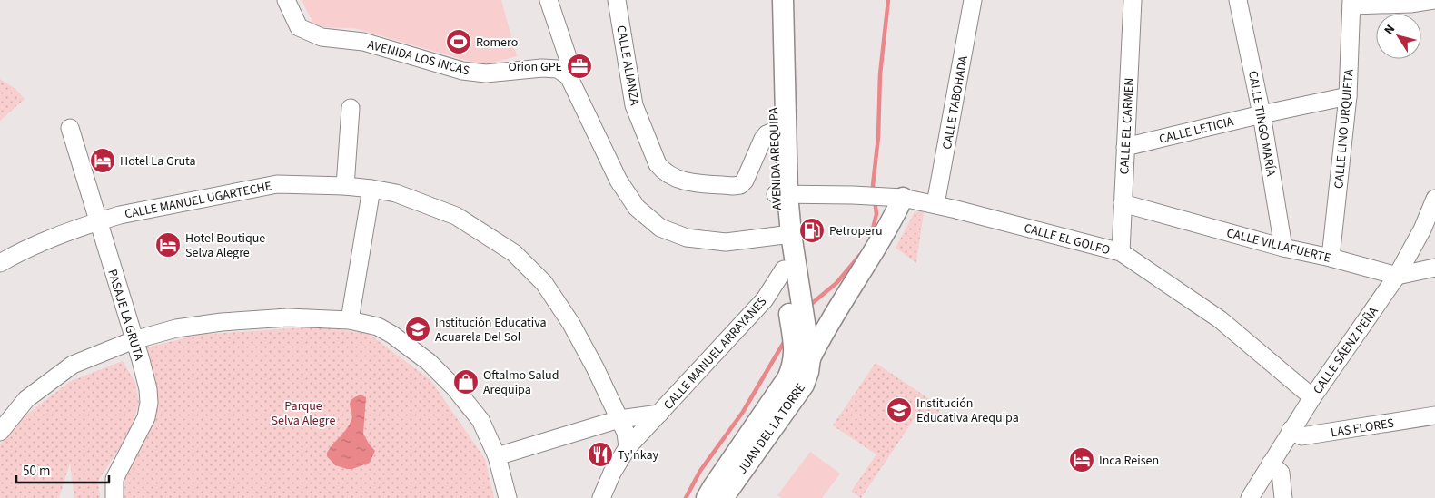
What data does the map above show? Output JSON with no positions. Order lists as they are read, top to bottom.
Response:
{
  "streets": {
    "main road": ["AVENIDA AREQUIPA", "JUAN DEL LA TORRE"],
    "street": [
      "AVENIDA LOS INCAS",
      "CALLE ALIANZA",
      "CALLE TABOHADA",
      "CALLE TINGO MARÍA",
      "CALLE EL CARMEN",
      "CALLE LINO URQUIETA",
      "CALLE LETICIA",
      "CALLE MANUEL UGARTECHE",
      "CALLE EL GOLFO",
      "CALLE VILLAFUERTE",
      "PASAJE LA GRUTA",
      "CALLE SÁENZ PEÑA",
      "CALLE MANUEL ARRAYANES",
      "LAS FLORES"
    ]
  },
  "crossings": [
    ["CALLE ALIANZA", "AVENIDA AREQUIPA"],
    ["CALLE TABOHADA", "CALLE EL GOLFO"],
    ["CALLE TINGO MARÍA", "CALLE LETICIA"],
    ["CALLE TINGO MARÍA", "CALLE VILLAFUERTE"],
    ["CALLE EL CARMEN", "CALLE LETICIA"],
    ["CALLE EL CARMEN", "CALLE EL GOLFO"],
    ["CALLE EL CARMEN", "CALLE VILLAFUERTE"],
    ["CALLE LINO URQUIETA", "CALLE LETICIA"],
    ["CALLE LINO URQUIETA", "CALLE VILLAFUERTE"],
    ["AVENIDA AREQUIPA", "CALLE EL GOLFO"],
    ["AVENIDA AREQUIPA", "CALLE MANUEL ARRAYANES"],
    ["AVENIDA AREQUIPA", "JUAN DEL LA TORRE"],
    ["CALLE MANUEL UGARTECHE", "PASAJE LA GRUTA"],
    ["CALLE MANUEL UGARTECHE", "CALLE MANUEL ARRAYANES"],
    ["CALLE EL GOLFO", "CALLE SÁENZ PEÑA"],
    ["CALLE VILLAFUERTE", "CALLE SÁENZ PEÑA"],
    ["CALLE SÁENZ PEÑA", "LAS FLORES"]
  ],
  "parks": ["Parque Selva Alegre"],
  "places": {
    "sports": ["Romero"],
    "office": ["Orion GPE"],
    "hotel": ["Hotel La Gruta", "Hotel Boutique Selva Alegre", "Inca Reisen"],
    "fuel station": ["Petroperu"],
    "school or university": ["Institución Educativa Acuarela Del Sol", "Institución Educativa Arequipa"],
    "shop": ["Oftalmo Salud Arequipa"],
    "restaurant": ["Ty'nkay"]
  },
  "scale_bar": "50 m",
  "north": "top left"
}
